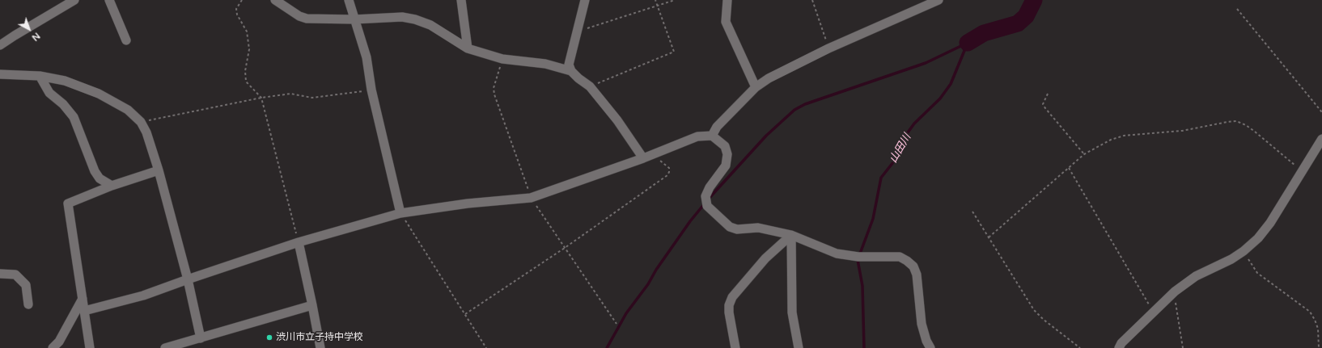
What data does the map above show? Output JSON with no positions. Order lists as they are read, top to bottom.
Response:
{
  "water": ["山田川"],
  "places": ["渋川市立子持中学校"],
  "north": "bottom right"
}
